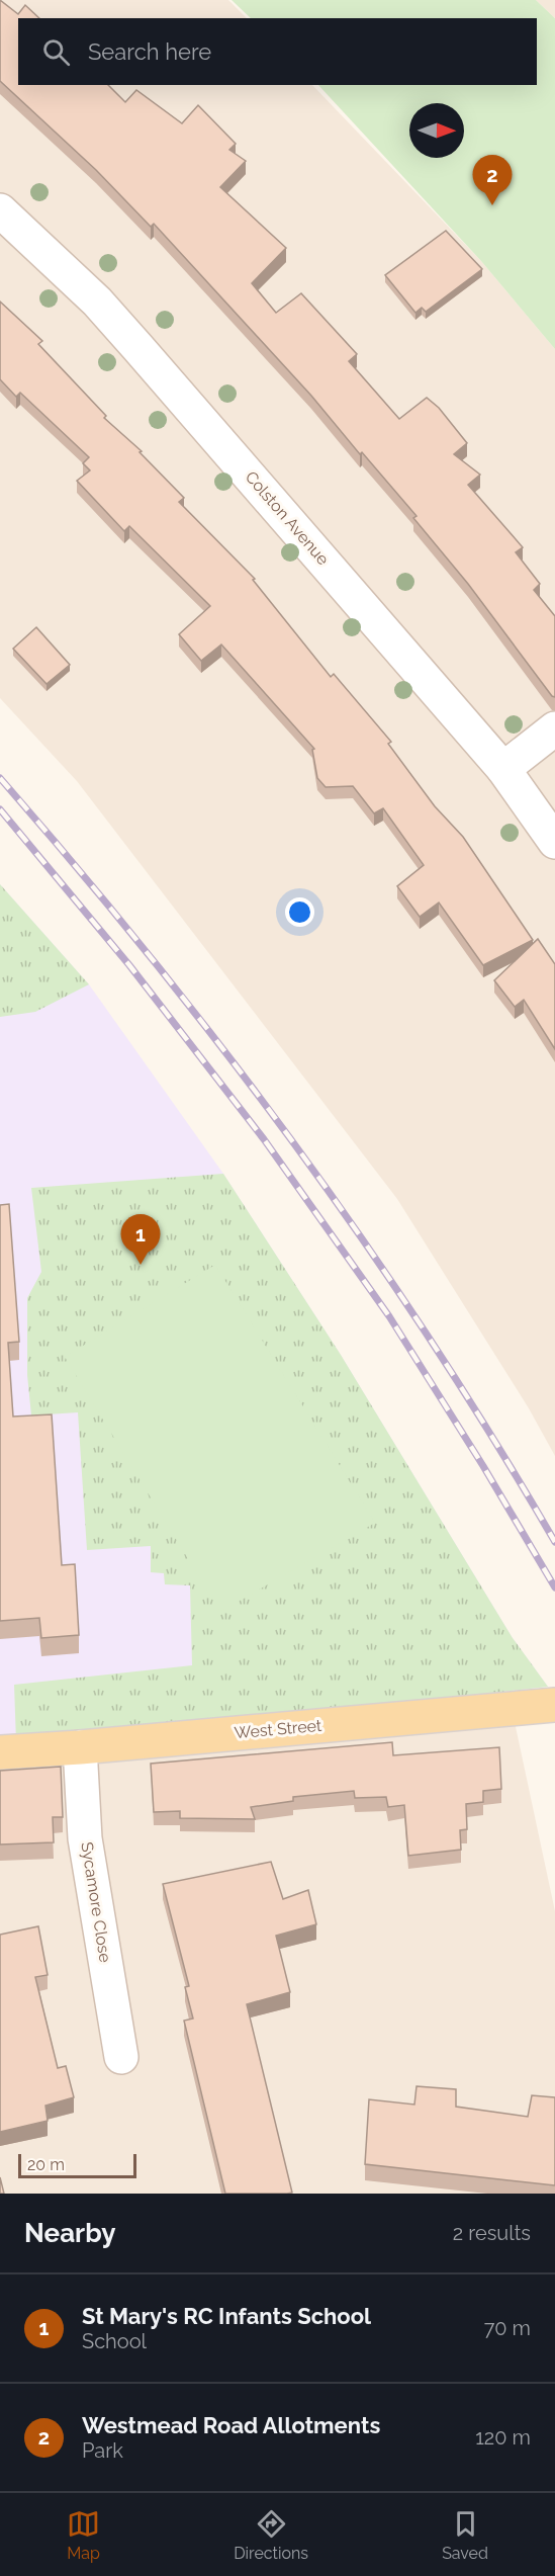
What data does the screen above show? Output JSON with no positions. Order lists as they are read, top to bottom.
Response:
{
  "streets": {
    "main road": ["West Street"],
    "street": ["Colston Avenue", "Sycamore Close"]
  },
  "crossings": [
    ["West Street", "Sycamore Close"]
  ],
  "scale_bar": "20 m",
  "north": "right",
  "page": {
    "search": "Search here",
    "pins": ["2", "1"],
    "scale": "20 m",
    "heading": ["Nearby", "2 results"],
    "list": [
      {
        "mark": "1",
        "name": "St Mary's RC Infants School",
        "note": "School",
        "value": "70 m"
      },
      {
        "mark": "2",
        "name": "Westmead Road Allotments",
        "note": "Park",
        "value": "120 m"
      }
    ],
    "nav": ["Map", "Directions", "Saved"]
  }
}
